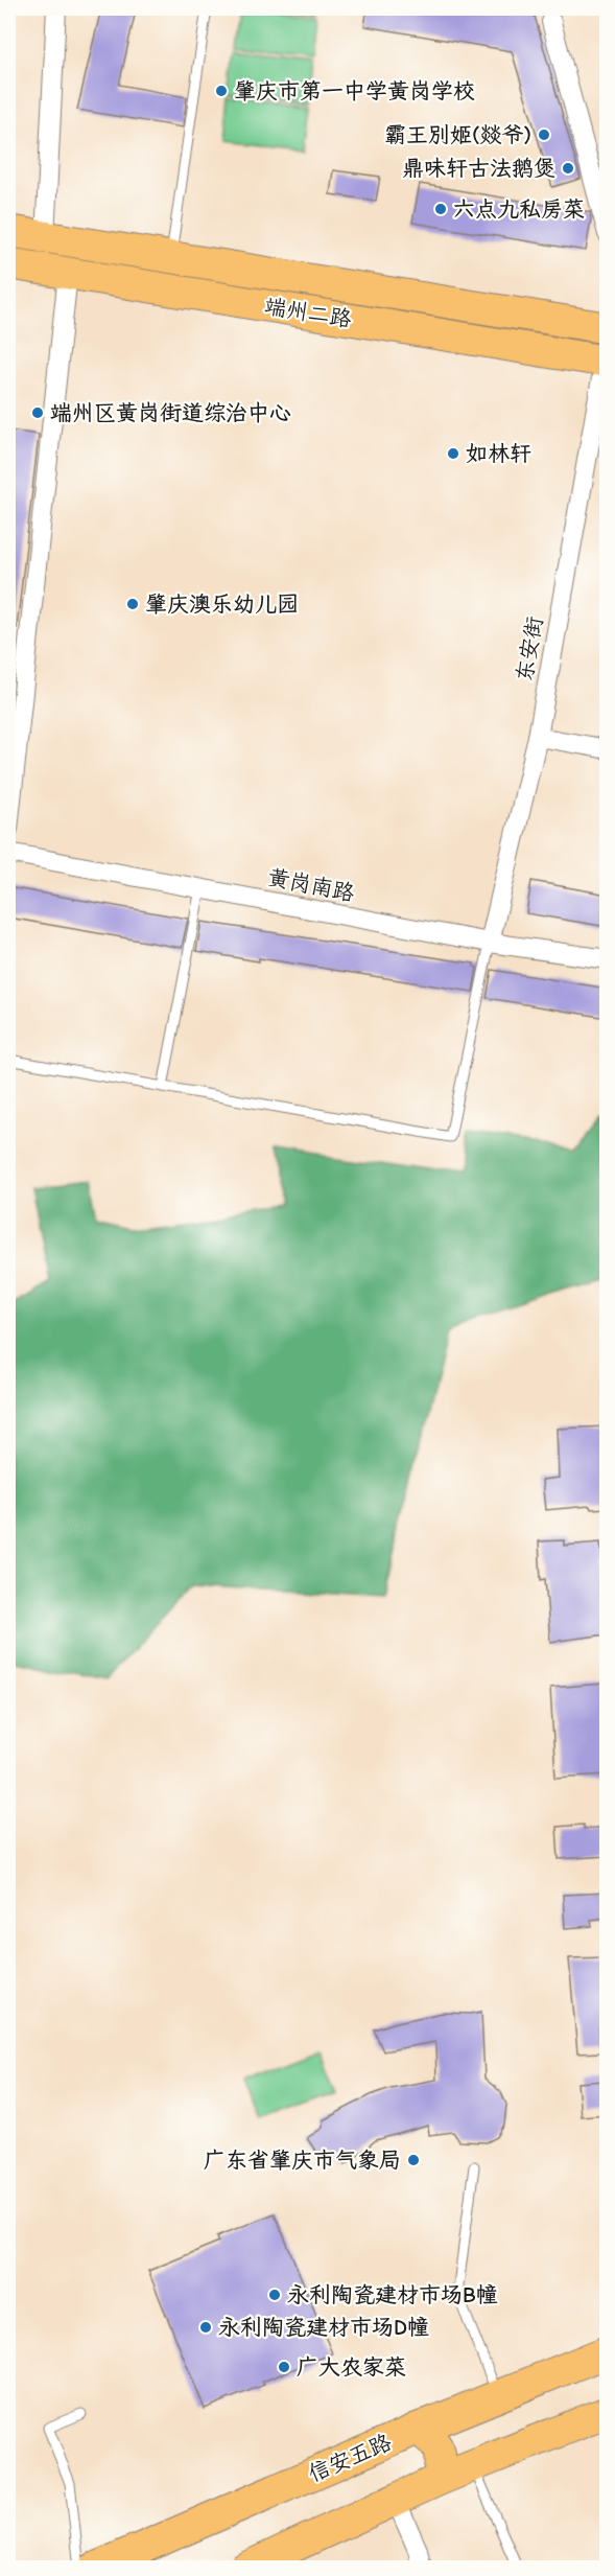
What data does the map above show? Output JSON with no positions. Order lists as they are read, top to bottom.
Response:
{
  "streets": {
    "main road": ["端州二路", "信安五路"],
    "street": ["东安街", "黄岗南路"]
  },
  "crossings": [
    ["端州二路", "东安街"],
    ["东安街", "黄岗南路"]
  ],
  "places": [
    "肇庆市第一中学黄岗学校",
    "霸王别姬(燚爷)",
    "鼎味轩古法鹅煲",
    "六点九私房菜",
    "端州区黄岗街道综治中心",
    "如林轩",
    "肇庆澳乐幼儿园",
    "广东省肇庆市气象局",
    "永利陶瓷建材市场B幢",
    "永利陶瓷建材市场D幢",
    "广大农家菜"
  ]
}
